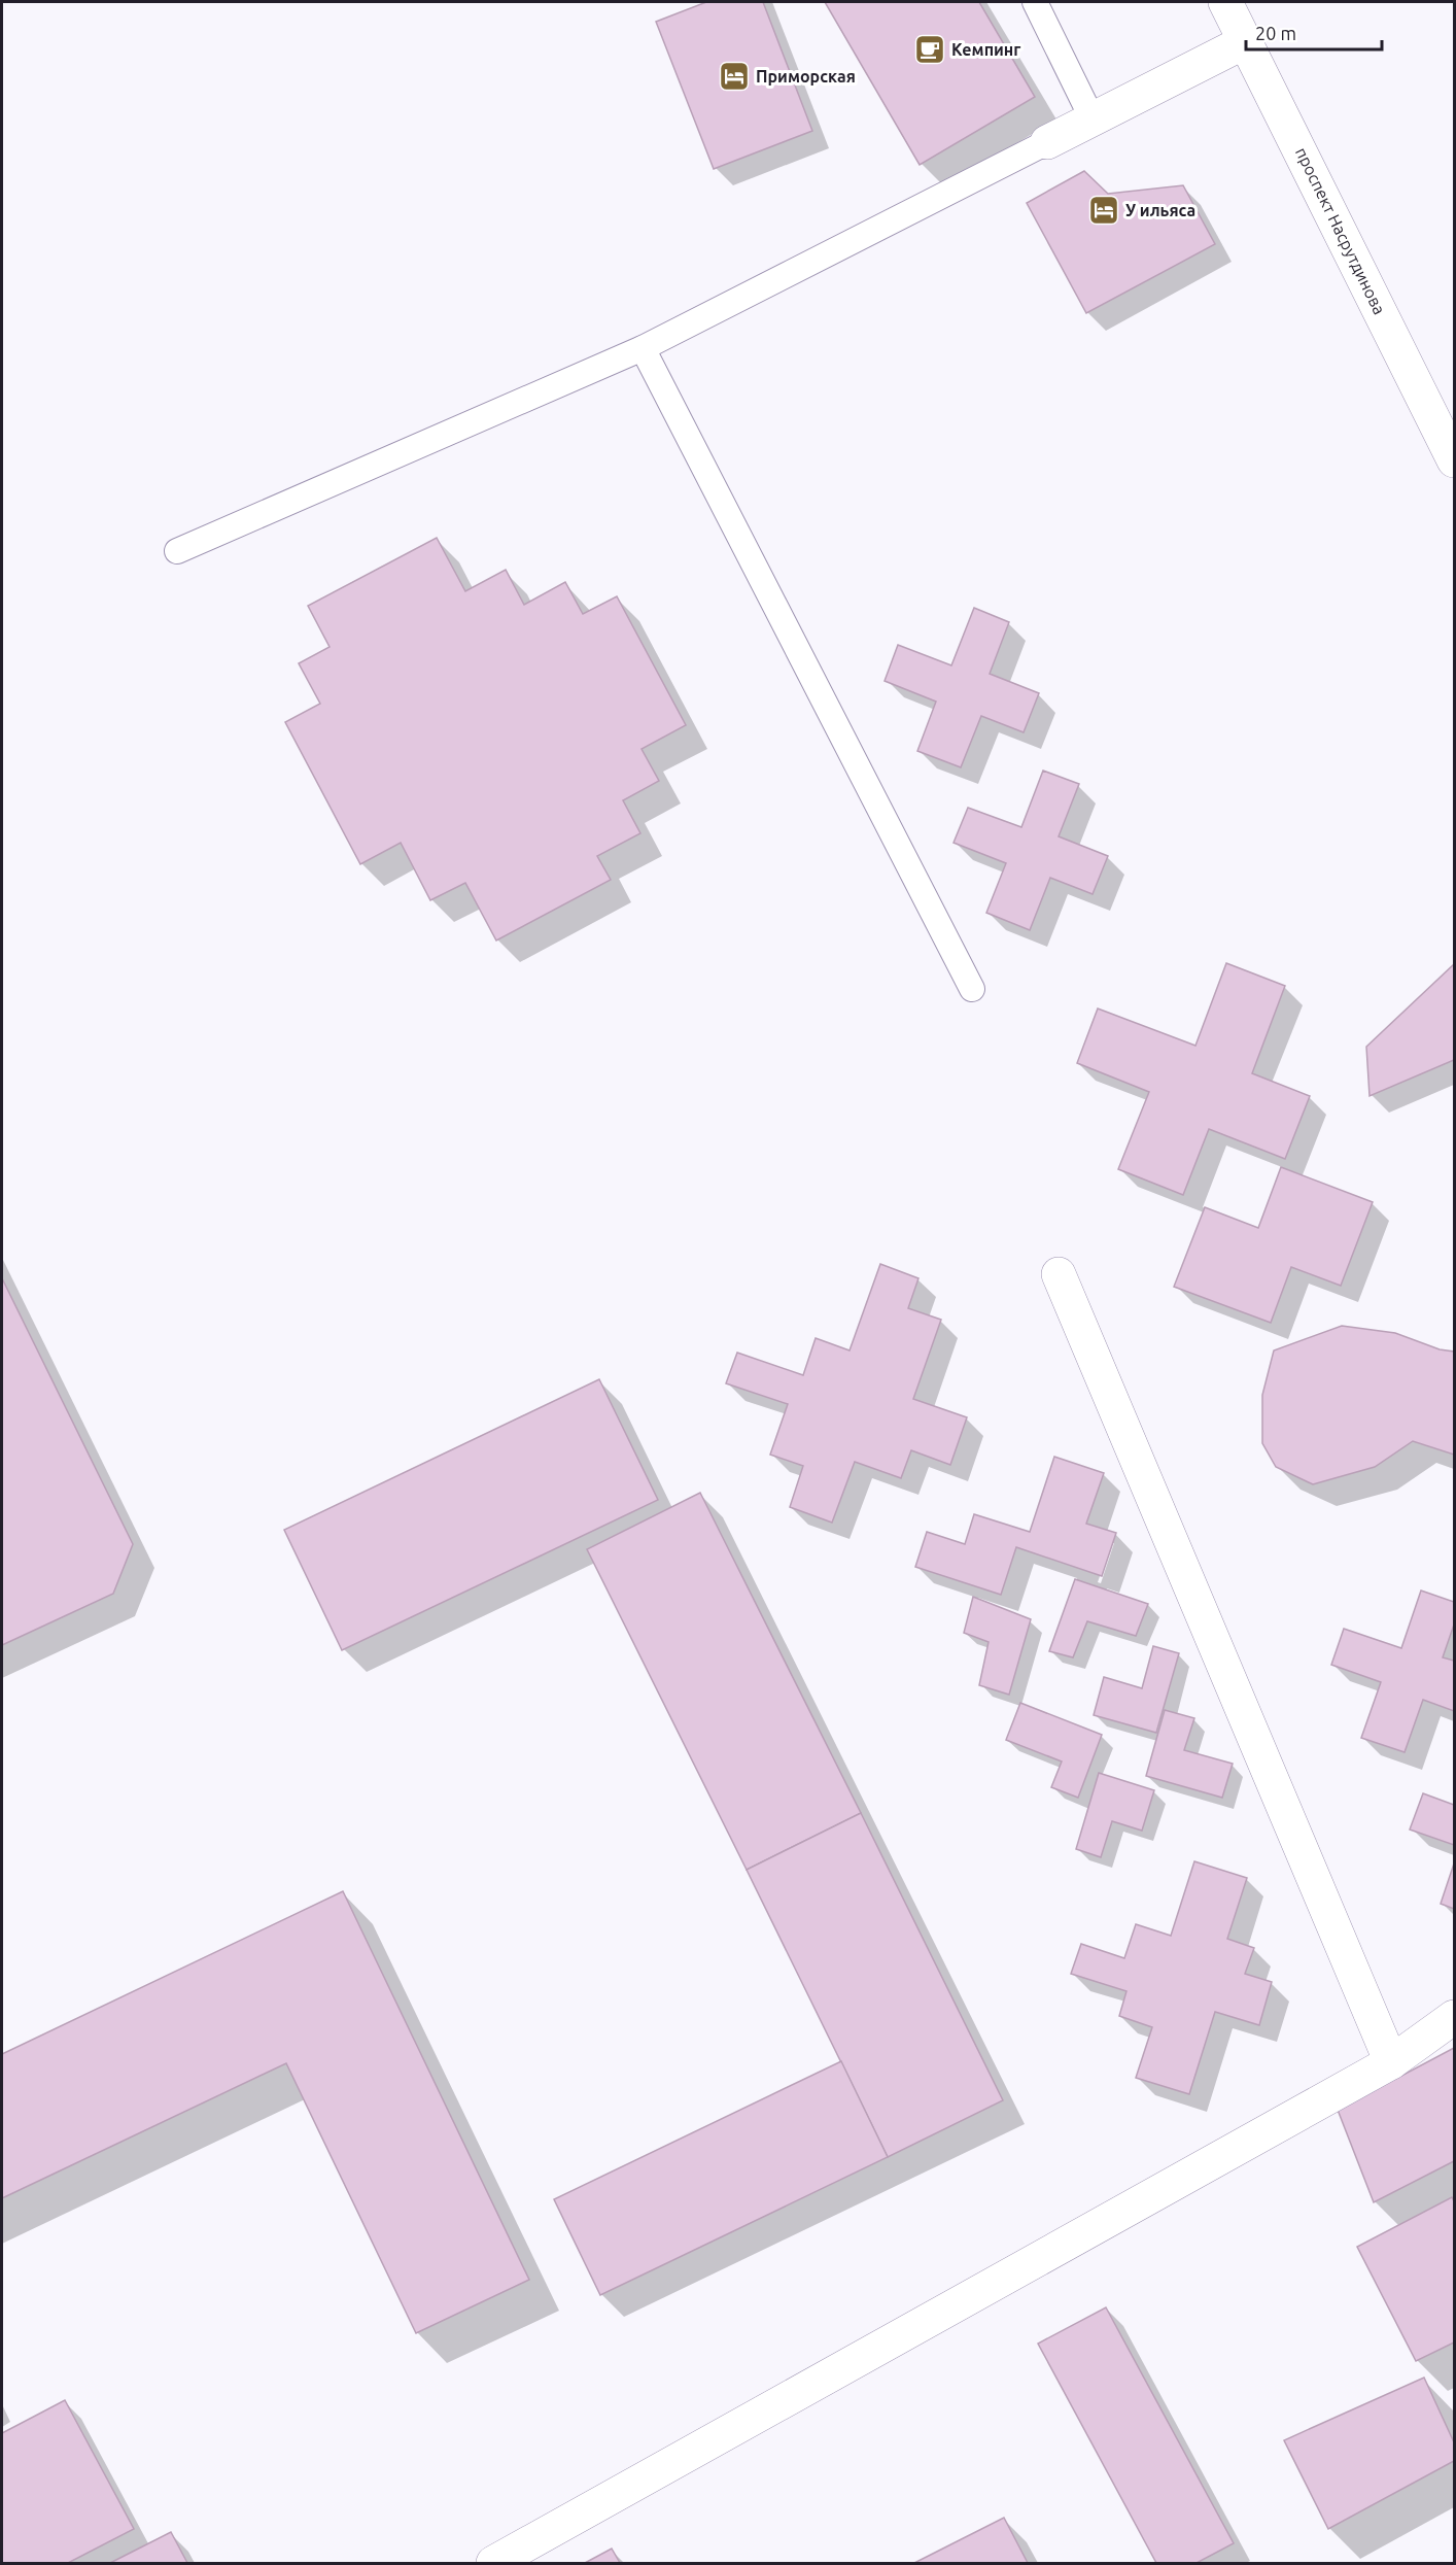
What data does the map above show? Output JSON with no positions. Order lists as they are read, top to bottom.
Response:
{
  "streets": {
    "street": ["проспект Насрутдинова"]
  },
  "places": {
    "cafe": ["Кемпинг"],
    "hotel": ["Приморская", "У ильяса"]
  },
  "scale_bar": "20 m"
}
